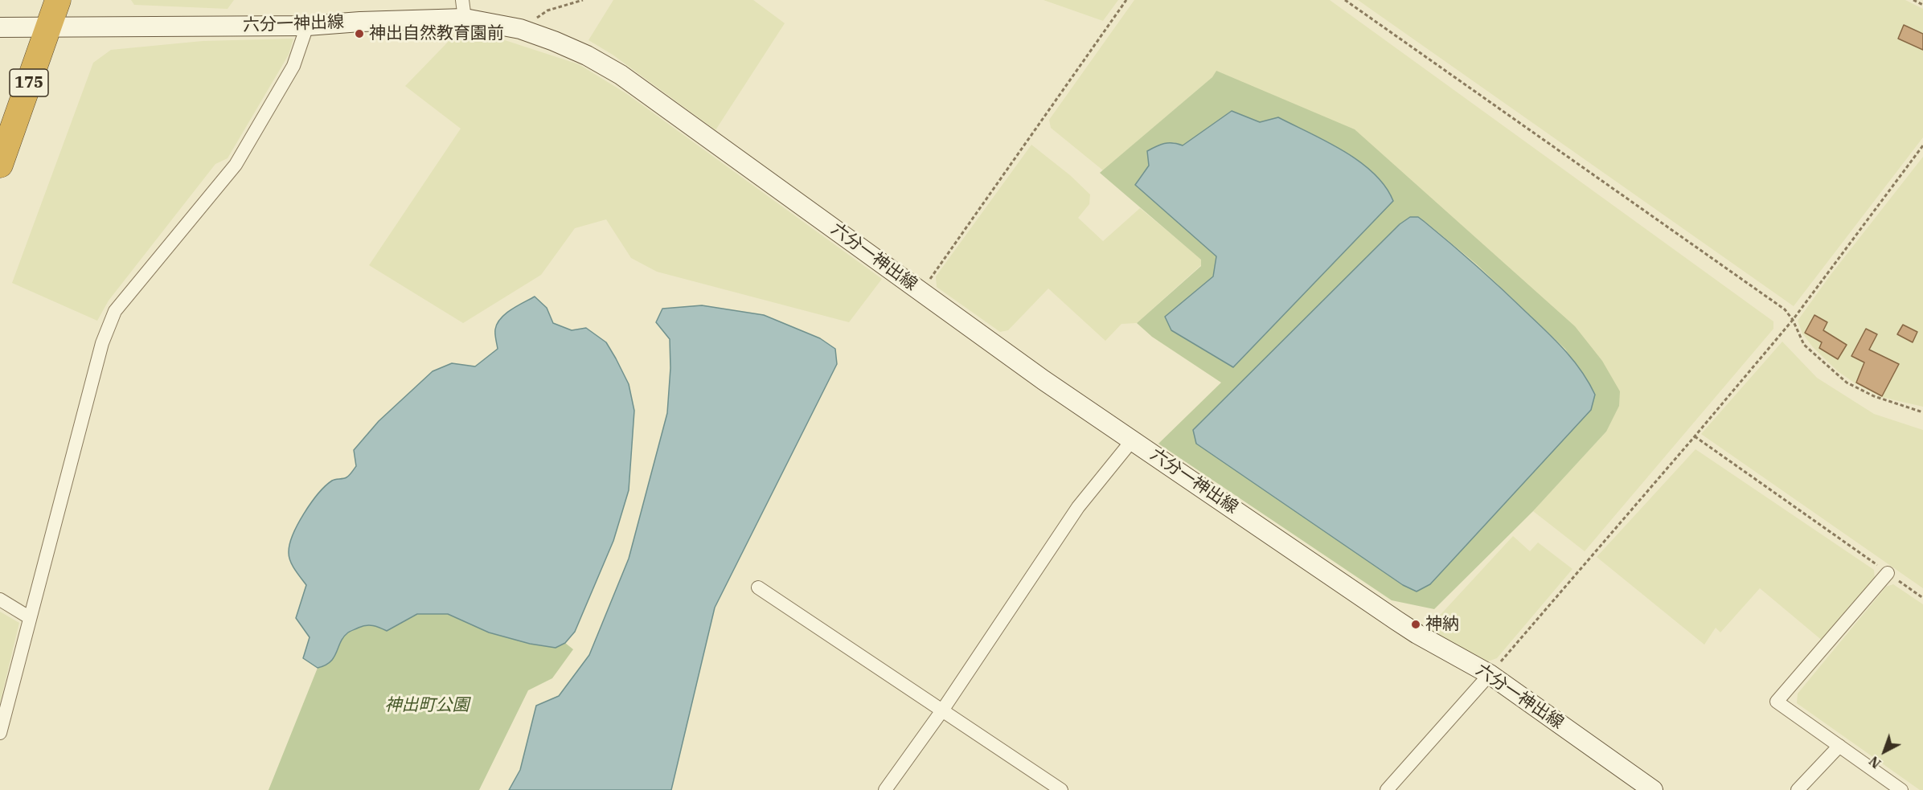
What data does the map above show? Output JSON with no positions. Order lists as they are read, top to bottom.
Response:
{
  "streets": {
    "highway": ["175"],
    "main road": ["六分一神出線"]
  },
  "crossings": [
    ["六分一神出線", "175"]
  ],
  "parks": ["神出町公園"],
  "places": ["神出自然教育園前", "神納"],
  "north": "bottom left"
}
